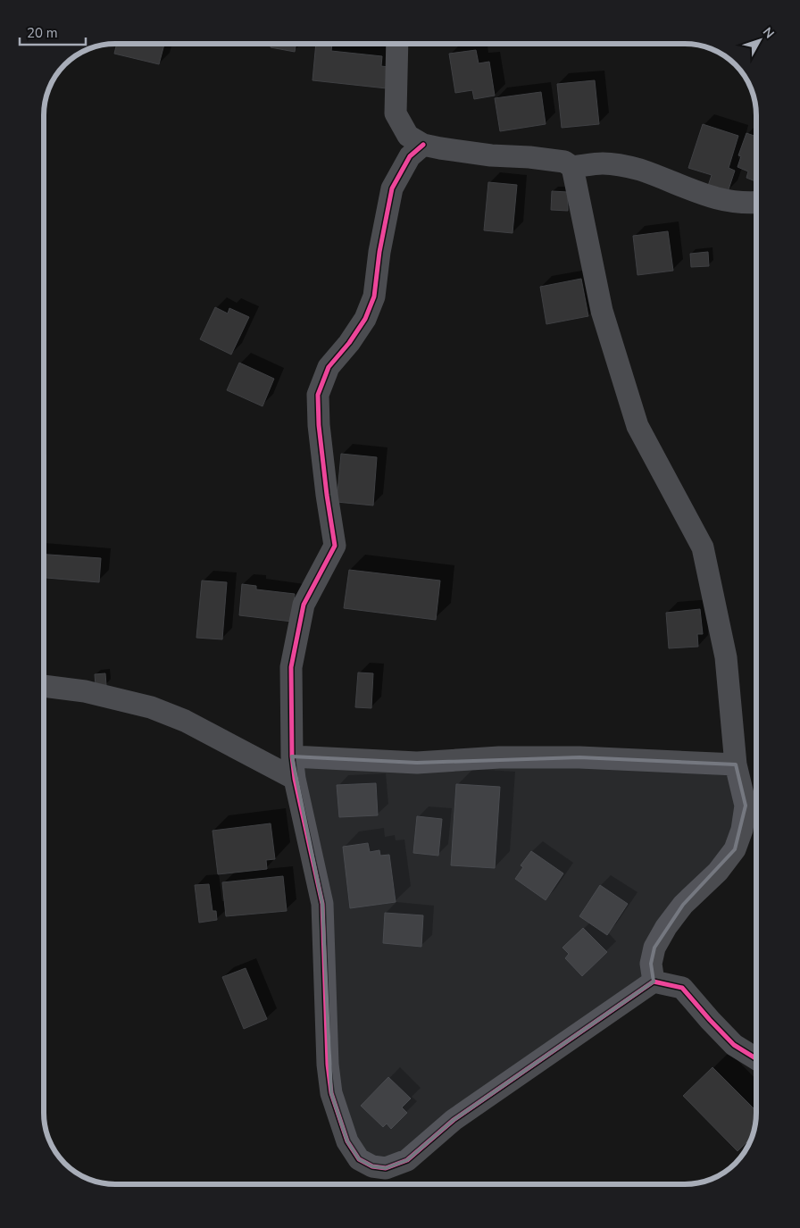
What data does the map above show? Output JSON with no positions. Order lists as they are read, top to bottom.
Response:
{
  "scale_bar": "20 m",
  "north": "top right"
}
